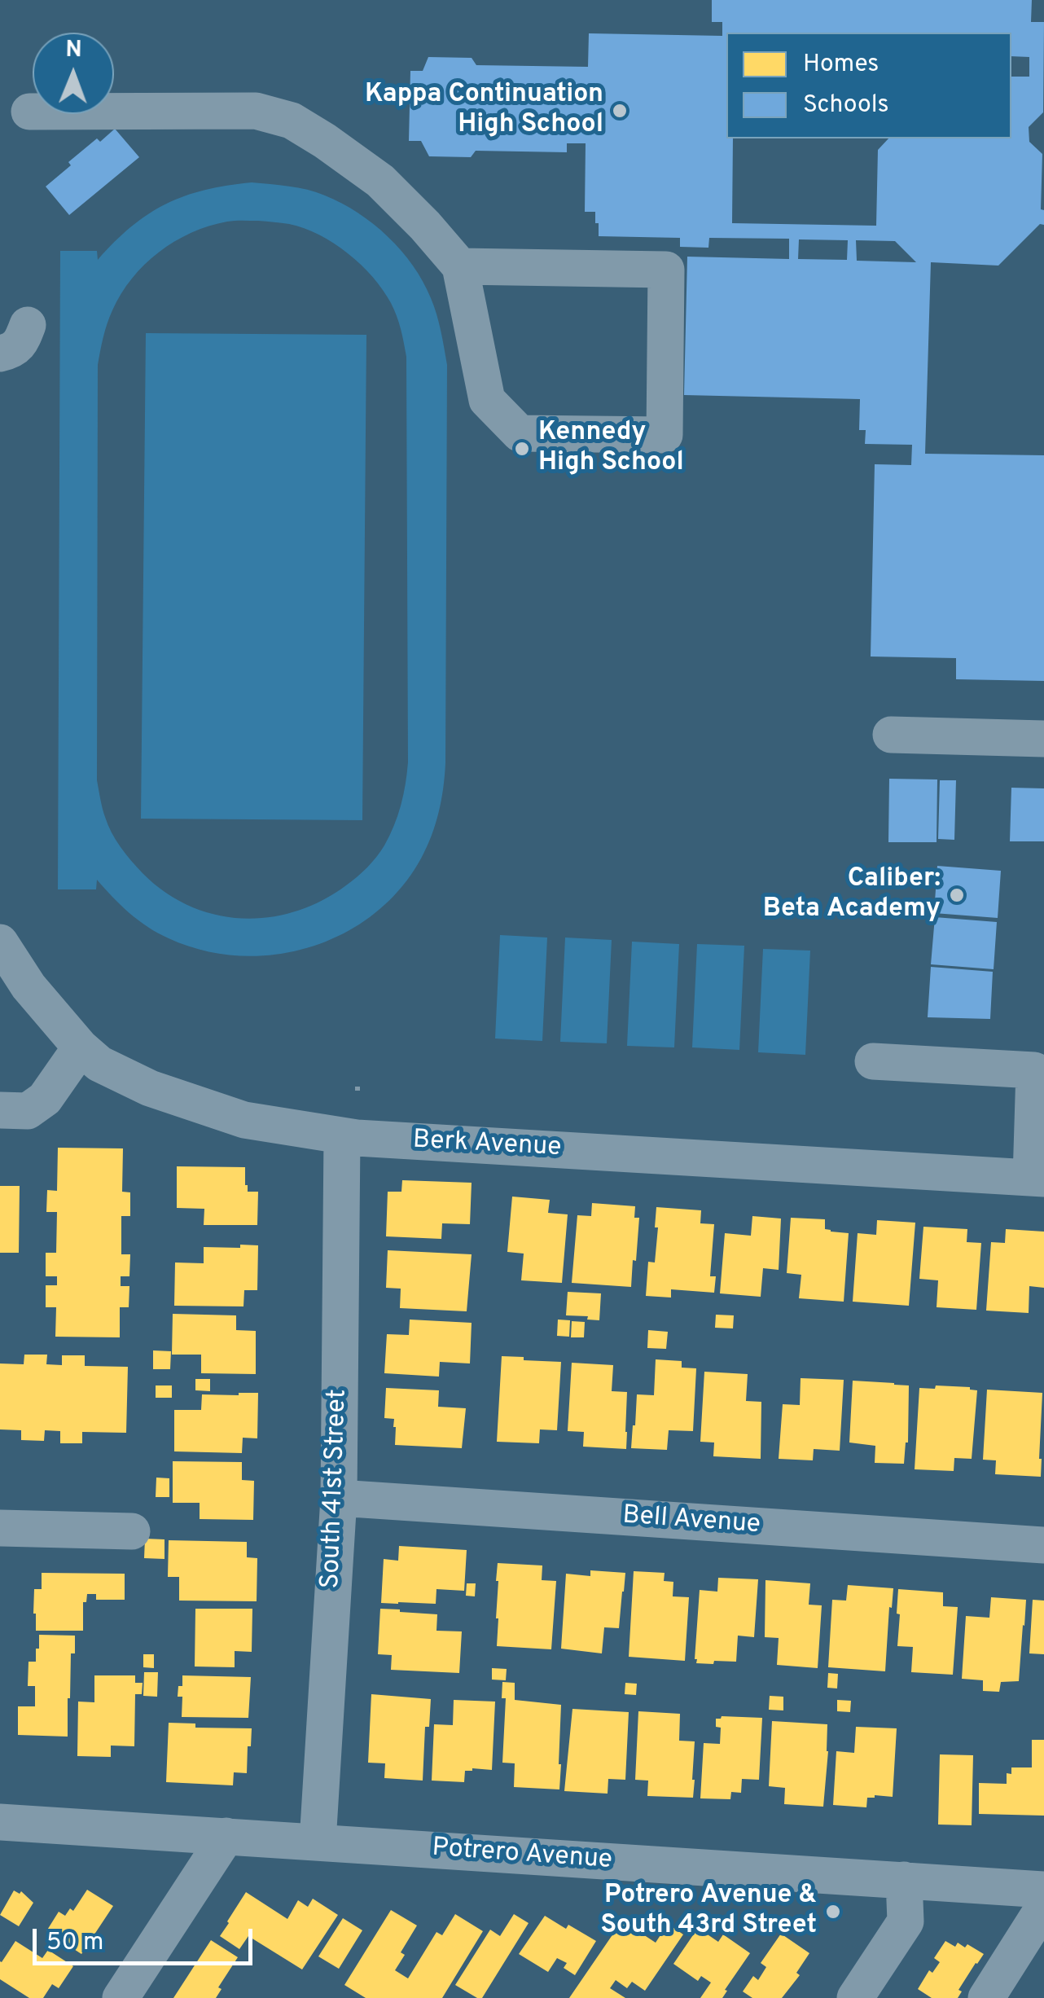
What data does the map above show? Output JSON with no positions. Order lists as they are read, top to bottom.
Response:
{
  "streets": {
    "street": [
      "Berk Avenue",
      "South 41st Street",
      "Bell Avenue",
      "Potrero Avenue"
    ]
  },
  "crossings": [
    ["Berk Avenue", "South 41st Street"],
    ["South 41st Street", "Bell Avenue"],
    ["South 41st Street", "Potrero Avenue"]
  ],
  "places": [
    "Kappa Continuation High School",
    "Kennedy High School",
    "Caliber: Beta Academy",
    "Potrero Avenue & South 43rd Street"
  ],
  "legend": ["Homes", "Schools"],
  "scale_bar": "50 m",
  "north": "top"
}
